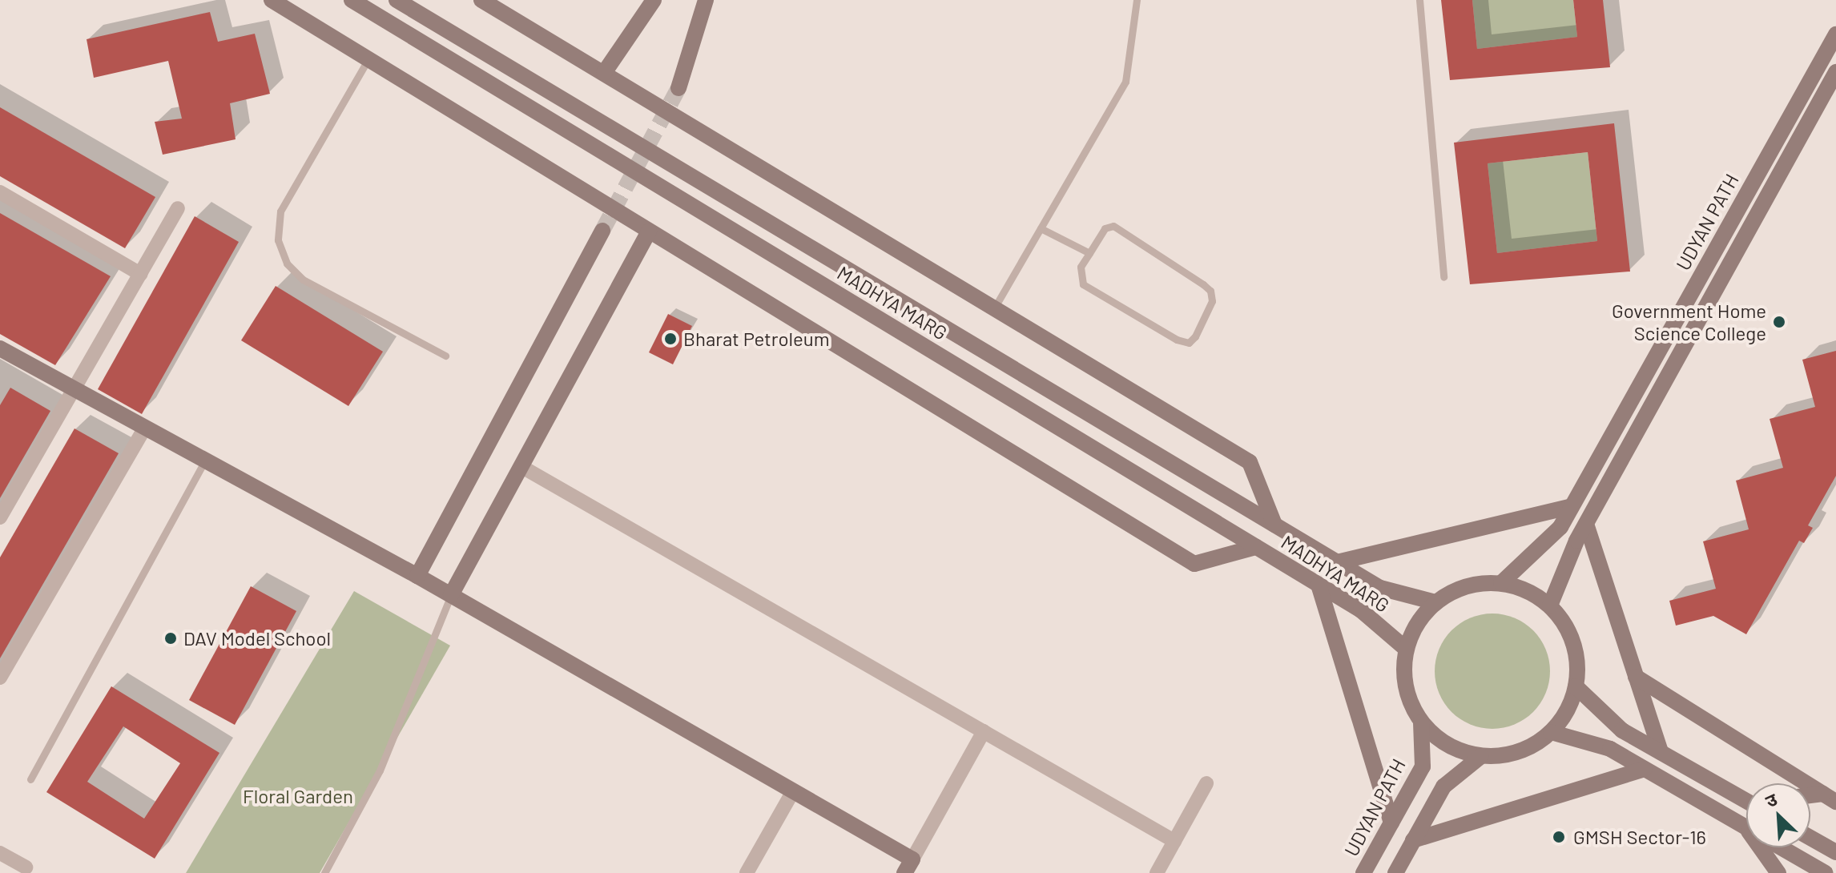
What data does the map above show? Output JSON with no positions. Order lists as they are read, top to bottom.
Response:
{
  "streets": {
    "main road": ["UDYAN PATH", "MADHYA MARG"]
  },
  "crossings": [
    ["UDYAN PATH", "MADHYA MARG"]
  ],
  "parks": ["Floral Garden"],
  "places": [
    "Government Home Science College",
    "Bharat Petroleum",
    "DAV Model School",
    "GMSH Sector-16"
  ],
  "north": "top left"
}
